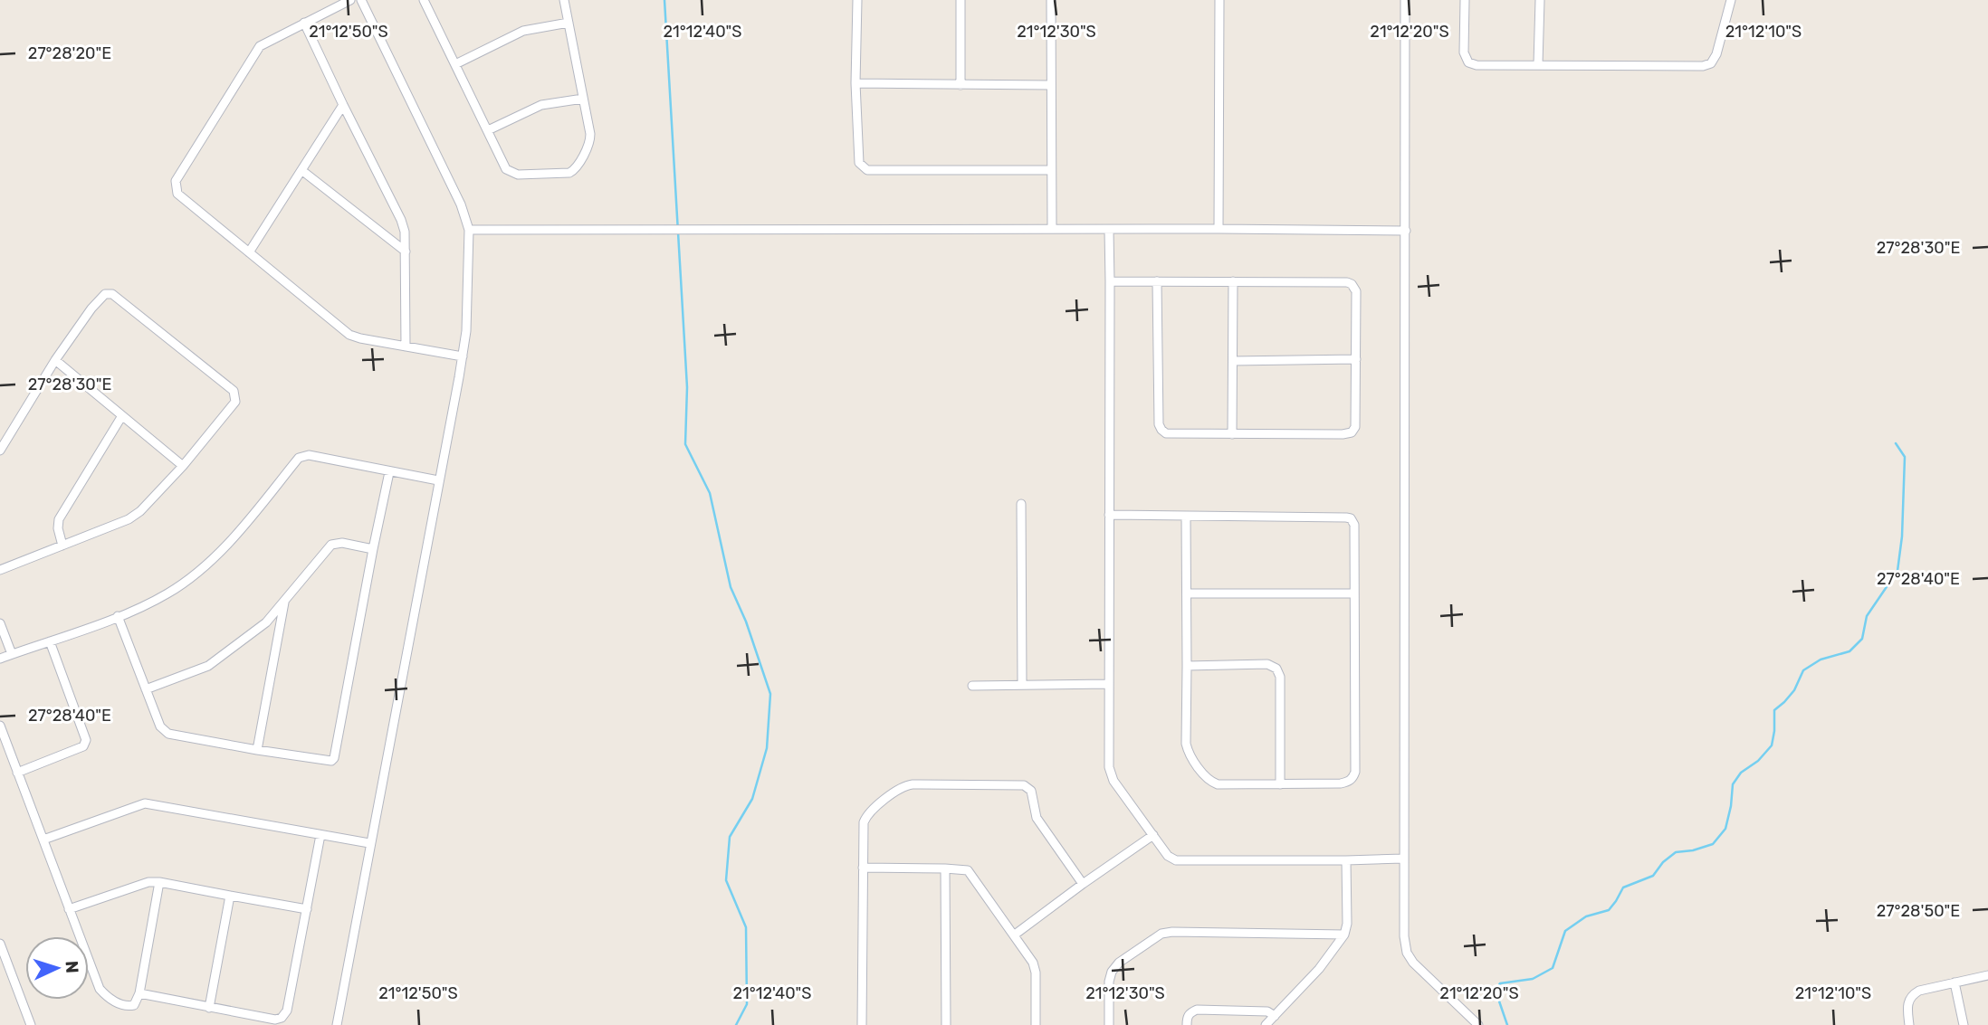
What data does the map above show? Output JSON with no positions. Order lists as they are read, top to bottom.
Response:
{
  "north": "right",
  "coordinates": [
    "21°12'50\"S",
    "21°12'40\"S",
    "21°12'30\"S",
    "21°12'20\"S",
    "21°12'10\"S",
    "27°28'20\"E",
    "27°28'30\"E",
    "27°28'40\"E",
    "27°28'50\"E"
  ]
}
